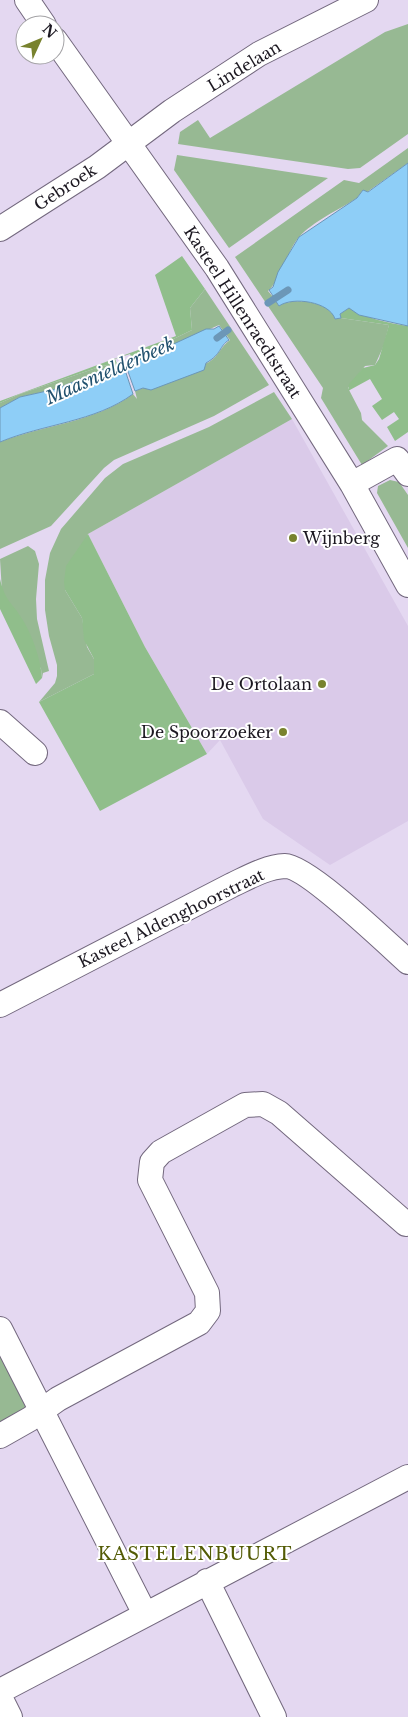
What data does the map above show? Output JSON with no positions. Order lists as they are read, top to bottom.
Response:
{
  "streets": {
    "street": [
      "Lindelaan",
      "Gebroek",
      "Kasteel Hillenraedtstraat",
      "Kasteel Aldenghoorstraat"
    ]
  },
  "crossings": [
    ["Lindelaan", "Gebroek"],
    ["Lindelaan", "Kasteel Hillenraedtstraat"],
    ["Gebroek", "Kasteel Hillenraedtstraat"]
  ],
  "districts": ["KASTELENBUURT"],
  "water": ["Maasnielderbeek"],
  "places": ["Wijnberg", "De Ortolaan", "De Spoorzoeker"],
  "north": "top right"
}
